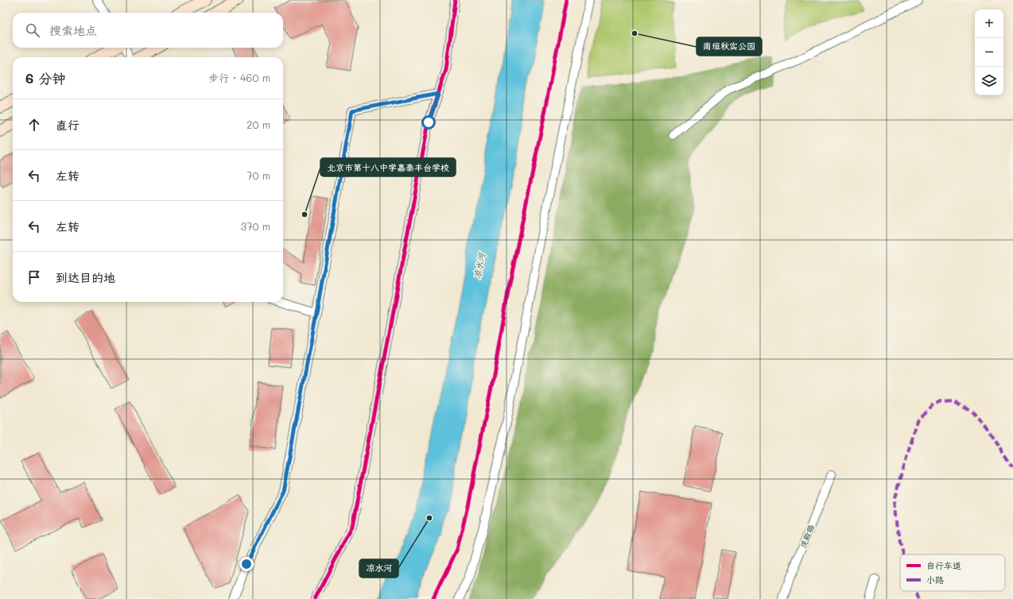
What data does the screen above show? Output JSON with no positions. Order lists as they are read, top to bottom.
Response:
{
  "streets": {
    "street": ["庑殿璐"]
  },
  "water": ["凉水河"],
  "places": ["南垣秋实公园", "北京市第十八中学嘉泰丰台学校", "凉水河"],
  "legend": ["自行车道", "小路"],
  "page": {
    "map_buttons": ["+", "−"],
    "search": "搜索地点",
    "heading": ["6 分钟", "步行 · 460 m"],
    "list": [
      ["直行", "20 m"],
      ["左转", "70 m"],
      ["左转", "370 m"],
      "到达目的地"
    ]
  }
}
